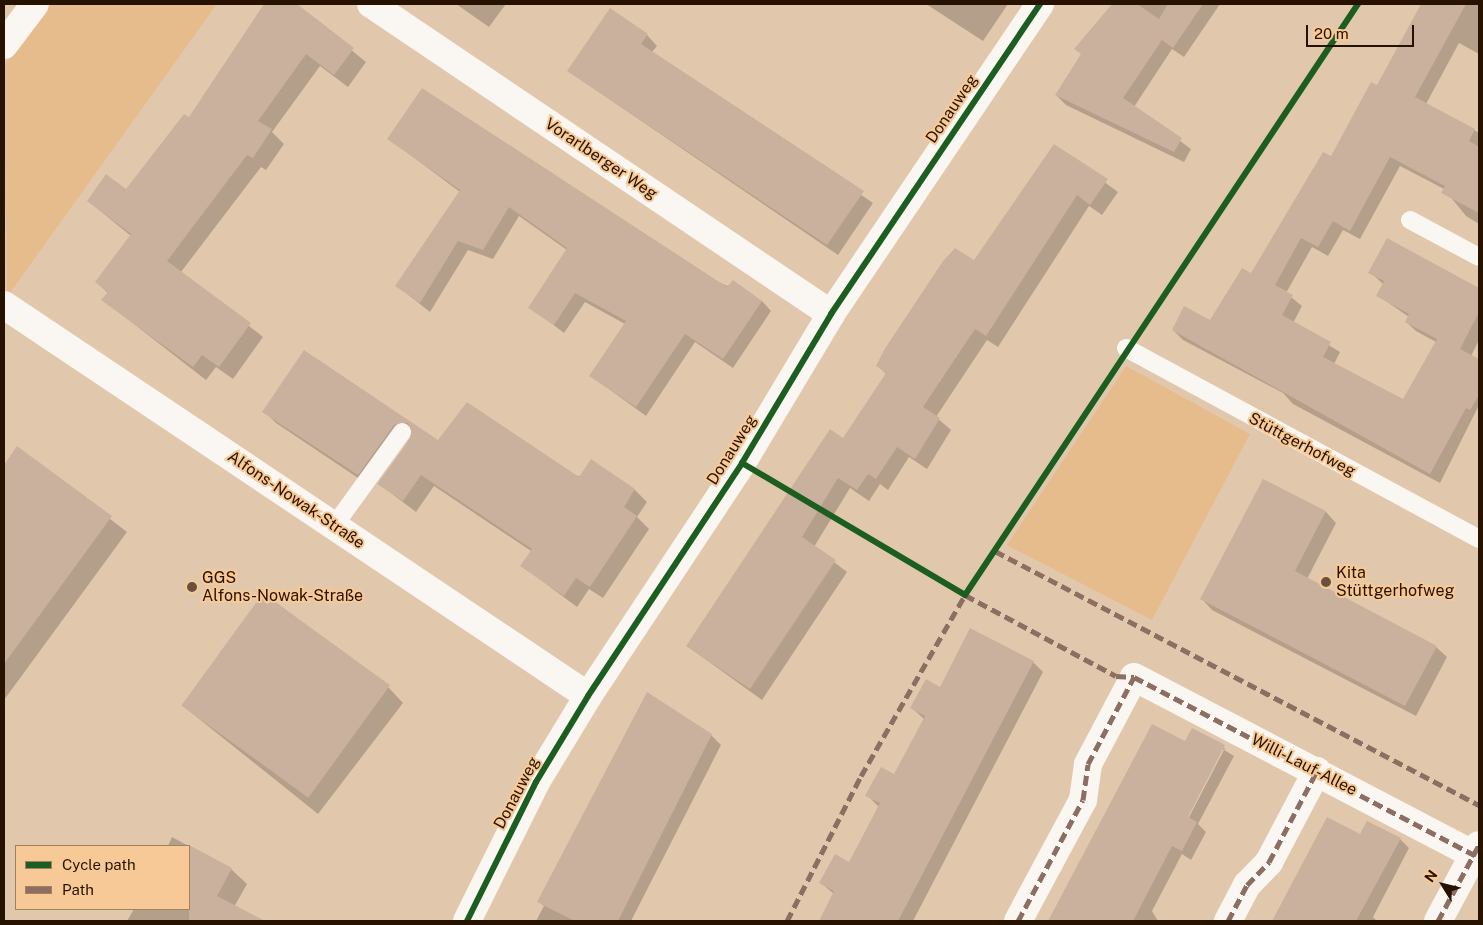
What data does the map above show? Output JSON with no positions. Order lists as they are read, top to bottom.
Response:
{
  "streets": {
    "street": [
      "Donauweg",
      "Vorarlberger Weg",
      "Alfons-Nowak-Straße",
      "Willi-Lauf-Allee"
    ],
    "lane": ["Stüttgerhofweg"]
  },
  "crossings": [
    ["Donauweg", "Vorarlberger Weg"],
    ["Donauweg", "Alfons-Nowak-Straße"]
  ],
  "places": ["Kita Stüttgerhofweg", "GGS Alfons-Nowak-Straße"],
  "legend": ["Cycle path", "Path"],
  "scale_bar": "20 m",
  "north": "top left"
}
